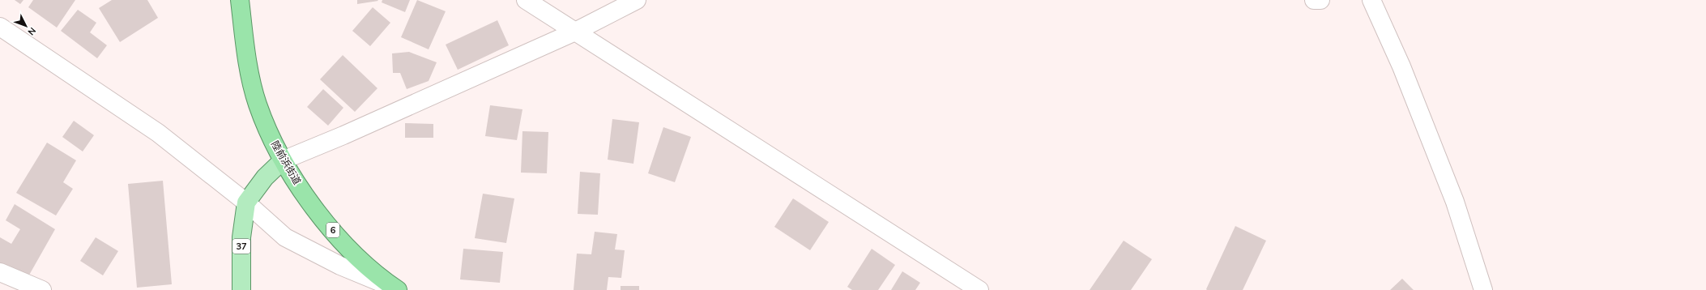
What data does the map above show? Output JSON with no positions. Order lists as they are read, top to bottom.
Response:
{
  "streets": {
    "highway": ["陸前浜街道", "6"],
    "main road": ["37"]
  },
  "crossings": [
    ["陸前浜街道", "37"]
  ],
  "north": "bottom right"
}
